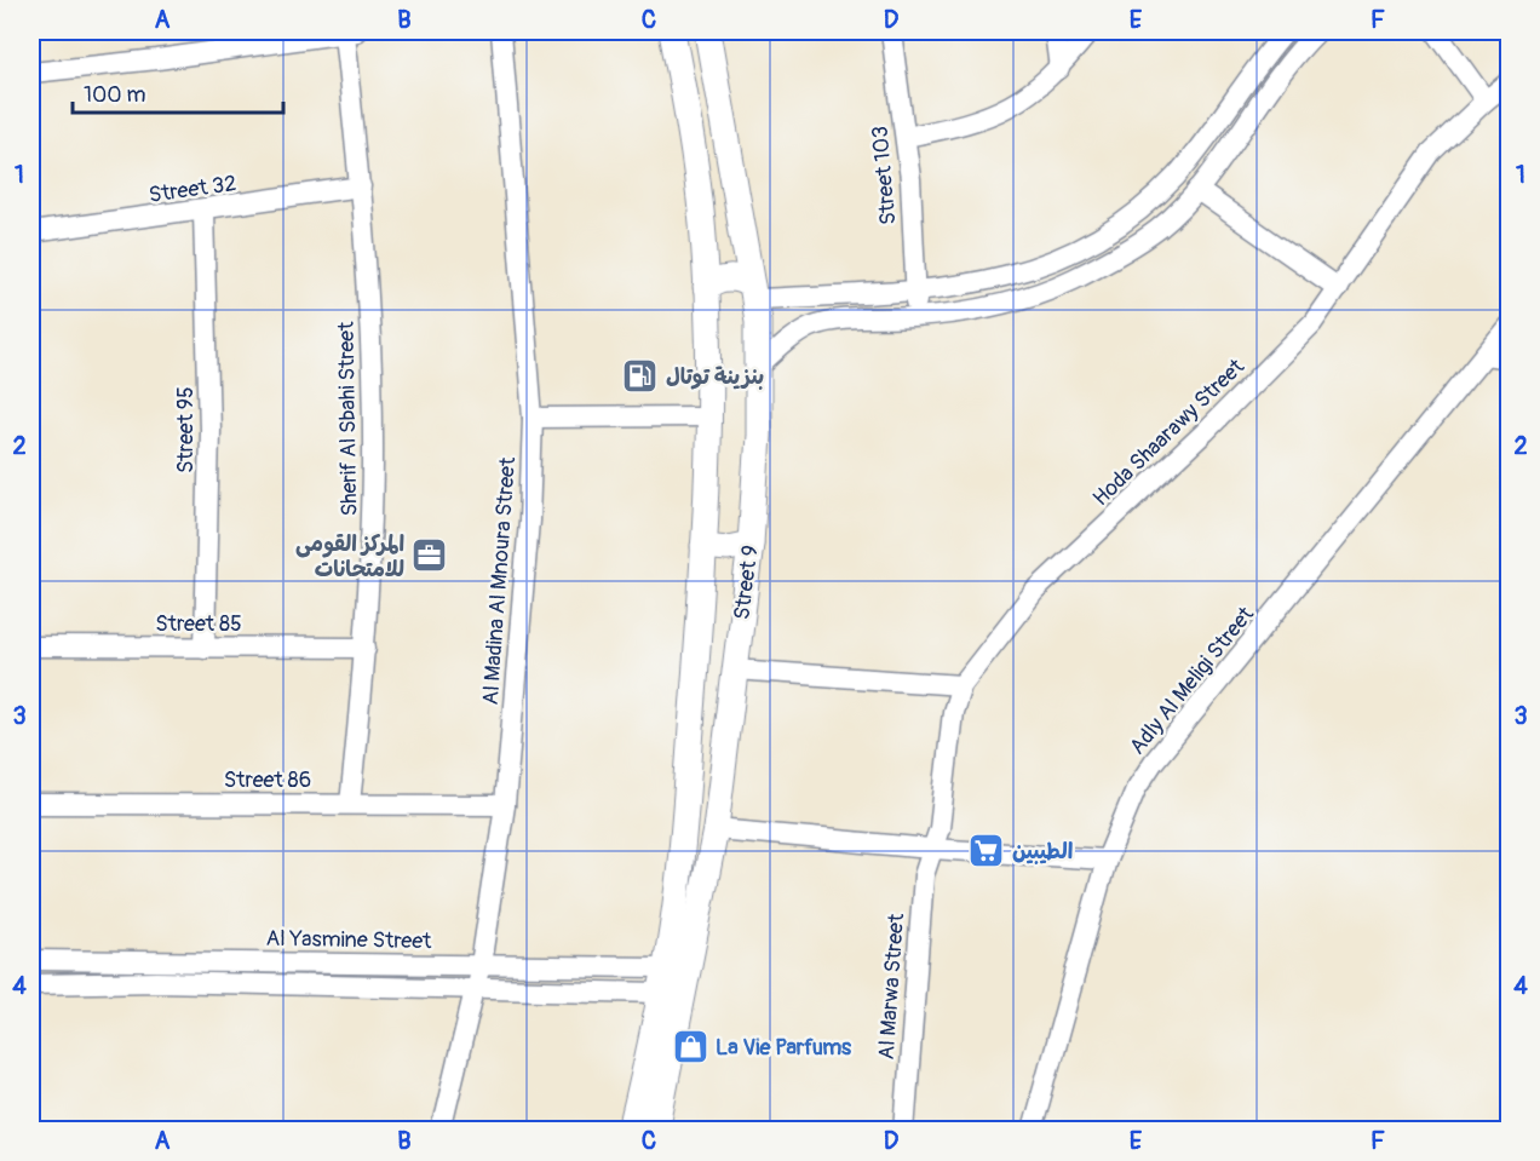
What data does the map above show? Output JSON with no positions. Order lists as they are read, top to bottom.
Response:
{
  "streets": {
    "main road": ["Street 9"],
    "street": [
      "Street 103",
      "Street 32",
      "Sherif Al Sbahi Street",
      "Street 95",
      "Hoda Shaarawy Street",
      "Al Madina Al Mnoura Street",
      "Street 85",
      "Adly Al Meligi Street",
      "Street 86",
      "Al Yasmine Street",
      "Al Marwa Street"
    ]
  },
  "crossings": [
    ["Street 32", "Sherif Al Sbahi Street"],
    ["Street 32", "Street 95"],
    ["Sherif Al Sbahi Street", "Street 85"],
    ["Sherif Al Sbahi Street", "Street 86"],
    ["Street 95", "Street 85"],
    ["Hoda Shaarawy Street", "Al Marwa Street"],
    ["Al Madina Al Mnoura Street", "Street 86"],
    ["Al Madina Al Mnoura Street", "Al Yasmine Street"],
    ["Street 9", "Al Yasmine Street"]
  ],
  "places": {
    "fuel station": ["بنزينة توتال"],
    "office": ["المركز القومى للامتحانات"],
    "supermarket": ["الطيبين"],
    "shop": ["La Vie Parfums"]
  },
  "scale_bar": "100 m",
  "grid": {
    "columns": [
      "A",
      "B",
      "C",
      "D",
      "E",
      "F"
    ],
    "rows": [
      "1",
      "2",
      "3",
      "4"
    ]
  }
}
